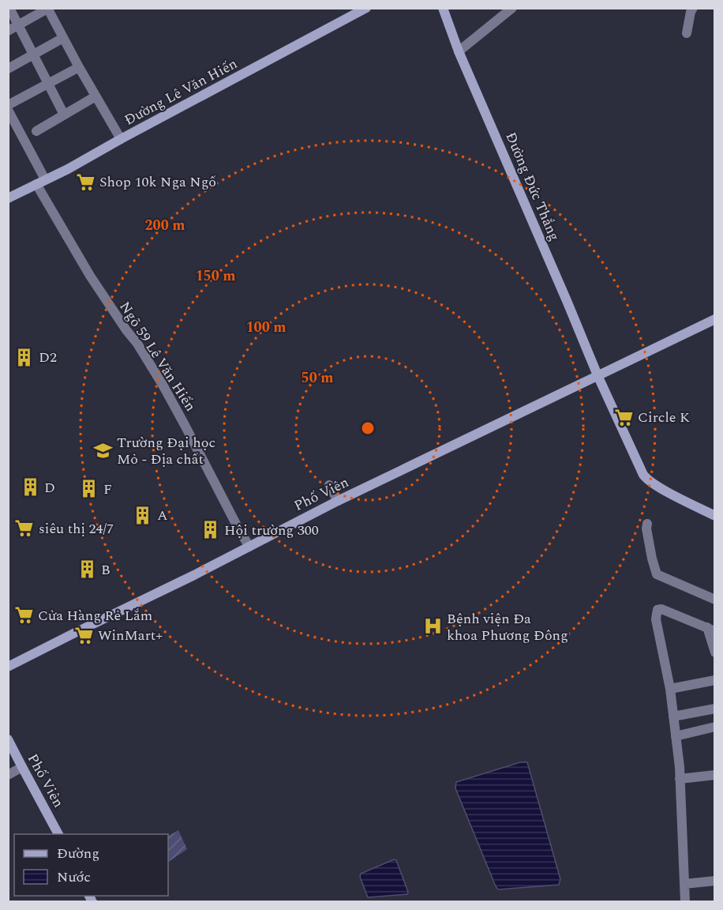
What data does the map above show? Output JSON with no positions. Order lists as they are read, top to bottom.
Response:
{
  "streets": {
    "street": [
      "Đường Lê Văn Hiến",
      "Đường Đức Thắng",
      "Ngõ 59 Lê Văn Hiến",
      "Phố Viên"
    ]
  },
  "crossings": [
    ["Đường Lê Văn Hiến", "Ngõ 59 Lê Văn Hiến"],
    ["Đường Đức Thắng", "Phố Viên"],
    ["Ngõ 59 Lê Văn Hiến", "Phố Viên"]
  ],
  "places": {
    "supermarket": [
      "Shop 10k Nga Ngố",
      "Circle K",
      "siêu thị 24/7",
      "Cửa Hàng Rẻ Lắm",
      "WinMart+"
    ],
    "building": [
      "D2",
      "D",
      "F",
      "A",
      "Hội trường 300",
      "B"
    ],
    "school or university": ["Trường Đại học Mỏ - Địa chất"],
    "hospital": ["Bệnh viện Đa khoa Phương Đông"]
  },
  "legend": ["Đường", "Nước"],
  "rings": [
    "200 m",
    "150 m",
    "100 m",
    "50 m"
  ]
}
